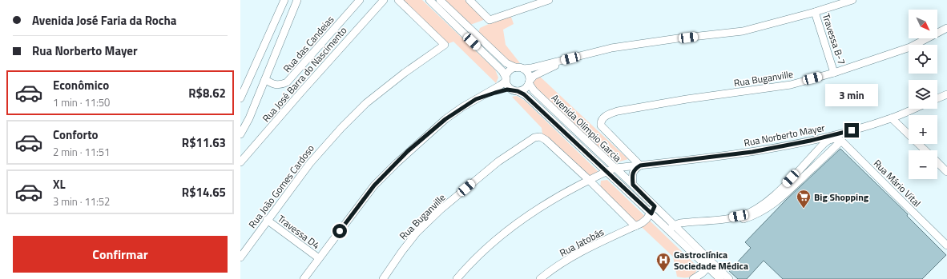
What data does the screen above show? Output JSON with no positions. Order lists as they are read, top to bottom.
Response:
{
  "streets": {
    "street": [
      "Travessa B-7",
      "Rua das Candeias",
      "Rua José Barra do Nascimento",
      "Rua Buganville",
      "Avenida Olímpio Garcia",
      "Rua Norberto Mayer",
      "Rua Mário Vital",
      "Rua João Gomes Cardoso",
      "Travessa D4",
      "Rua Jatobás"
    ]
  },
  "crossings": [
    ["Travessa B-7", "Rua Buganville"],
    ["Rua Buganville", "Rua Norberto Mayer"],
    ["Avenida Olímpio Garcia", "Rua Norberto Mayer"],
    ["Avenida Olímpio Garcia", "Rua Jatobás"],
    ["Rua João Gomes Cardoso", "Travessa D4"]
  ],
  "places": {
    "supermarket": ["Big Shopping"],
    "hospital": ["Gastroclínica Sociedade Médica"]
  },
  "north": "bottom right",
  "page": {
    "banner": ["Avenida José Faria da Rocha", "Rua Norberto Mayer"],
    "map_buttons": ["+", "−"],
    "list": [
      {
        "name": "Econômico",
        "note": "1 min · 11:50",
        "value": "R$8.62"
      },
      {
        "name": "Conforto",
        "note": "2 min · 11:51",
        "value": "R$11.63"
      },
      {
        "name": "XL",
        "note": "3 min · 11:52",
        "value": "R$14.65"
      }
    ],
    "bubble": "3 min",
    "buttons": "Confirmar"
  }
}
